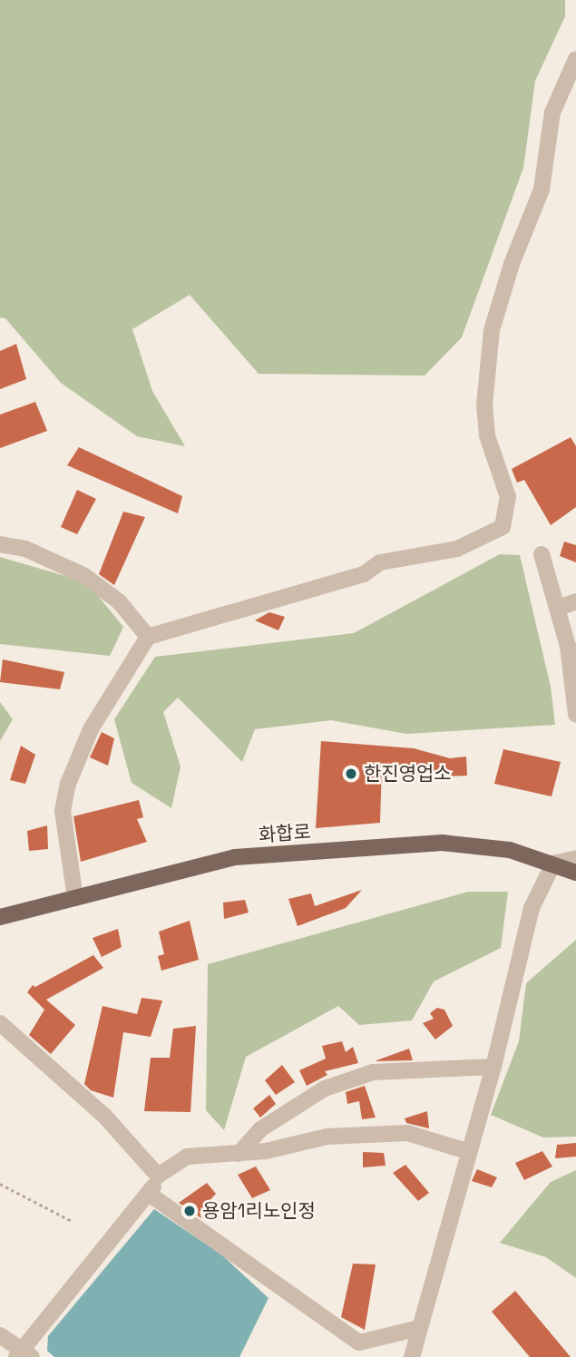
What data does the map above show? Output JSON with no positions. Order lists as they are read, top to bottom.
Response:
{
  "streets": {
    "main road": ["화합로"]
  },
  "places": ["한진영업소", "용암1리노인정"]
}
